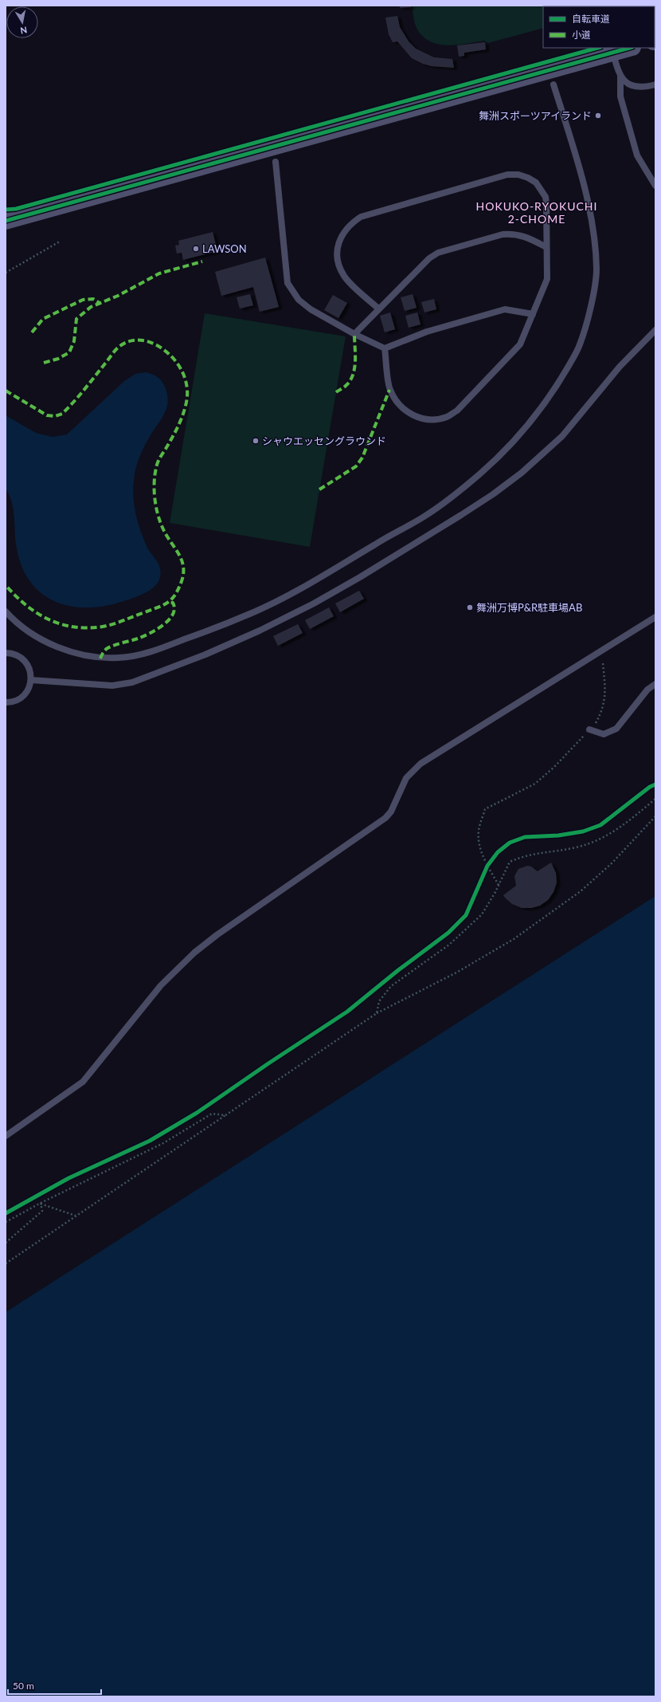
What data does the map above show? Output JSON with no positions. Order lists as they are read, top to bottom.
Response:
{
  "districts": ["HOKUKO-RYOKUCHI 2-CHOME"],
  "places": [
    "舞洲スポーツアイランド",
    "LAWSON",
    "シャウエッセングラウンド",
    "舞洲万博P&R駐車場AB"
  ],
  "legend": ["自転車道", "小道"],
  "scale_bar": "50 m",
  "north": "bottom"
}
